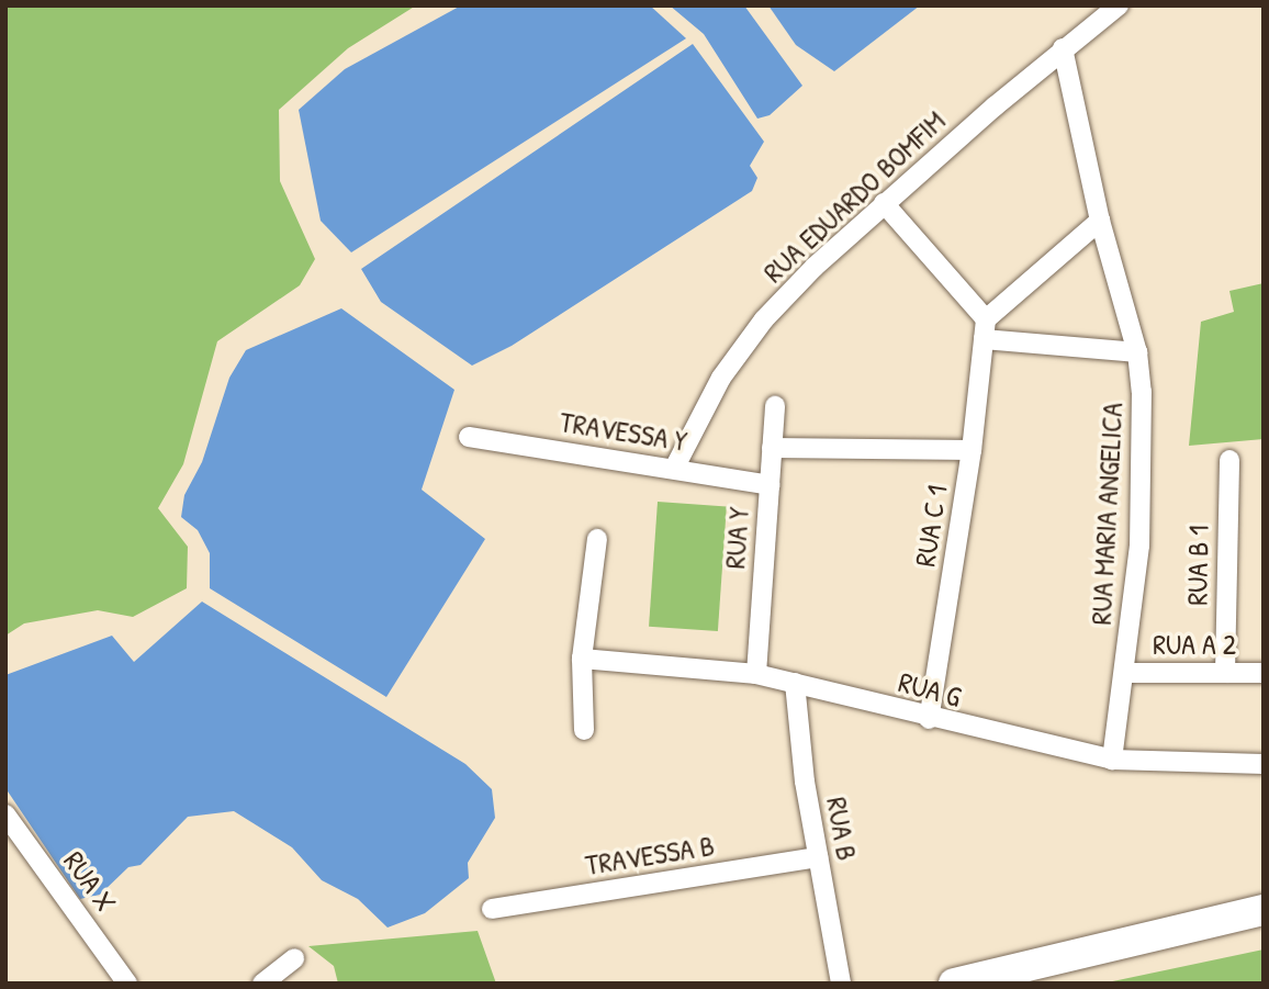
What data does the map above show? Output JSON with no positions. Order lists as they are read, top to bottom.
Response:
{
  "streets": {
    "street": [
      "RUA EDUARDO BOMFIM",
      "TRAVESSA Y",
      "RUA MARIA ANGELICA",
      "RUA C 1",
      "RUA Y",
      "RUA B 1",
      "RUA A 2",
      "RUA G",
      "RUA B",
      "TRAVESSA B",
      "RUA X"
    ]
  },
  "crossings": [
    ["RUA EDUARDO BOMFIM", "TRAVESSA Y"],
    ["RUA EDUARDO BOMFIM", "RUA MARIA ANGELICA"],
    ["TRAVESSA Y", "RUA Y"],
    ["RUA MARIA ANGELICA", "RUA A 2"],
    ["RUA MARIA ANGELICA", "RUA G"],
    ["RUA C 1", "RUA G"],
    ["RUA Y", "RUA G"],
    ["RUA B 1", "RUA A 2"],
    ["RUA G", "RUA B"],
    ["RUA B", "TRAVESSA B"]
  ]
}
